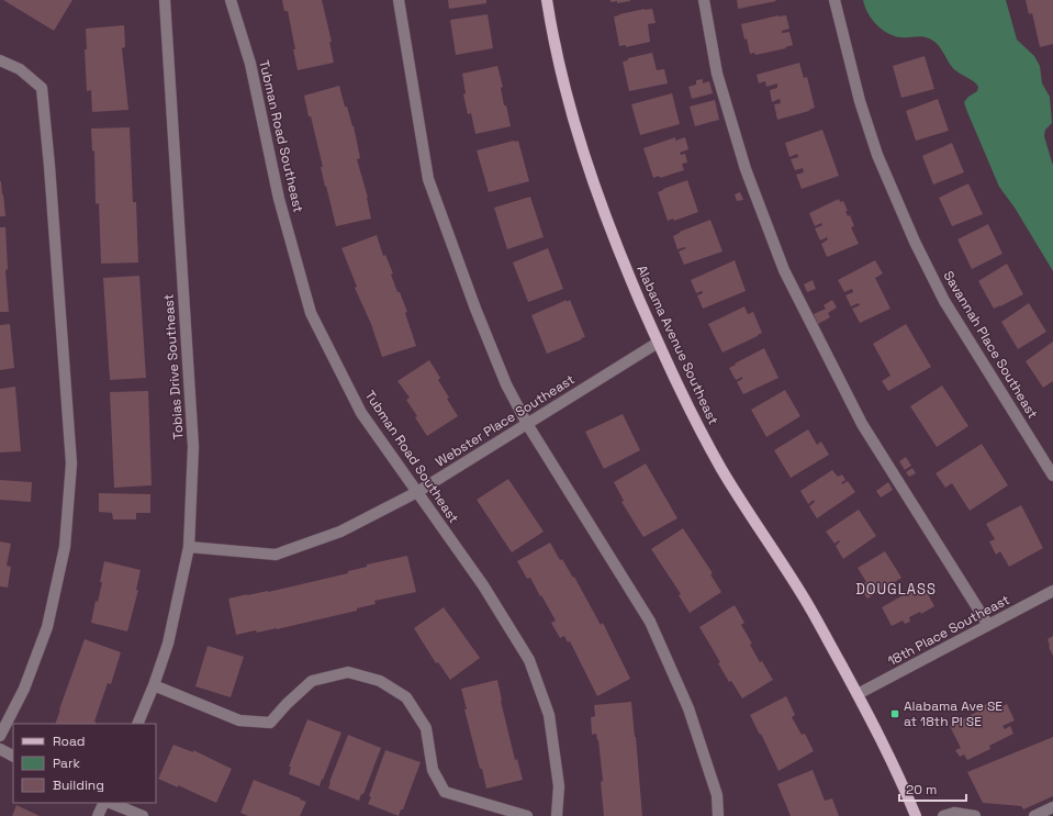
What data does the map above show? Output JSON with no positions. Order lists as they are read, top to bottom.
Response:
{
  "streets": {
    "main road": ["Alabama Avenue Southeast"],
    "street": [
      "Tubman Road Southeast",
      "Savannah Place Southeast",
      "Tobias Drive Southeast",
      "Webster Place Southeast",
      "18th Place Southeast"
    ]
  },
  "crossings": [
    ["Tubman Road Southeast", "Webster Place Southeast"],
    ["Alabama Avenue Southeast", "Webster Place Southeast"],
    ["Alabama Avenue Southeast", "18th Place Southeast"],
    ["Tobias Drive Southeast", "Webster Place Southeast"]
  ],
  "districts": ["DOUGLASS"],
  "places": {
    "transit": ["Alabama Ave SE at 18th Pl SE"]
  },
  "legend": ["Road", "Park", "Building"],
  "scale_bar": "20 m"
}
